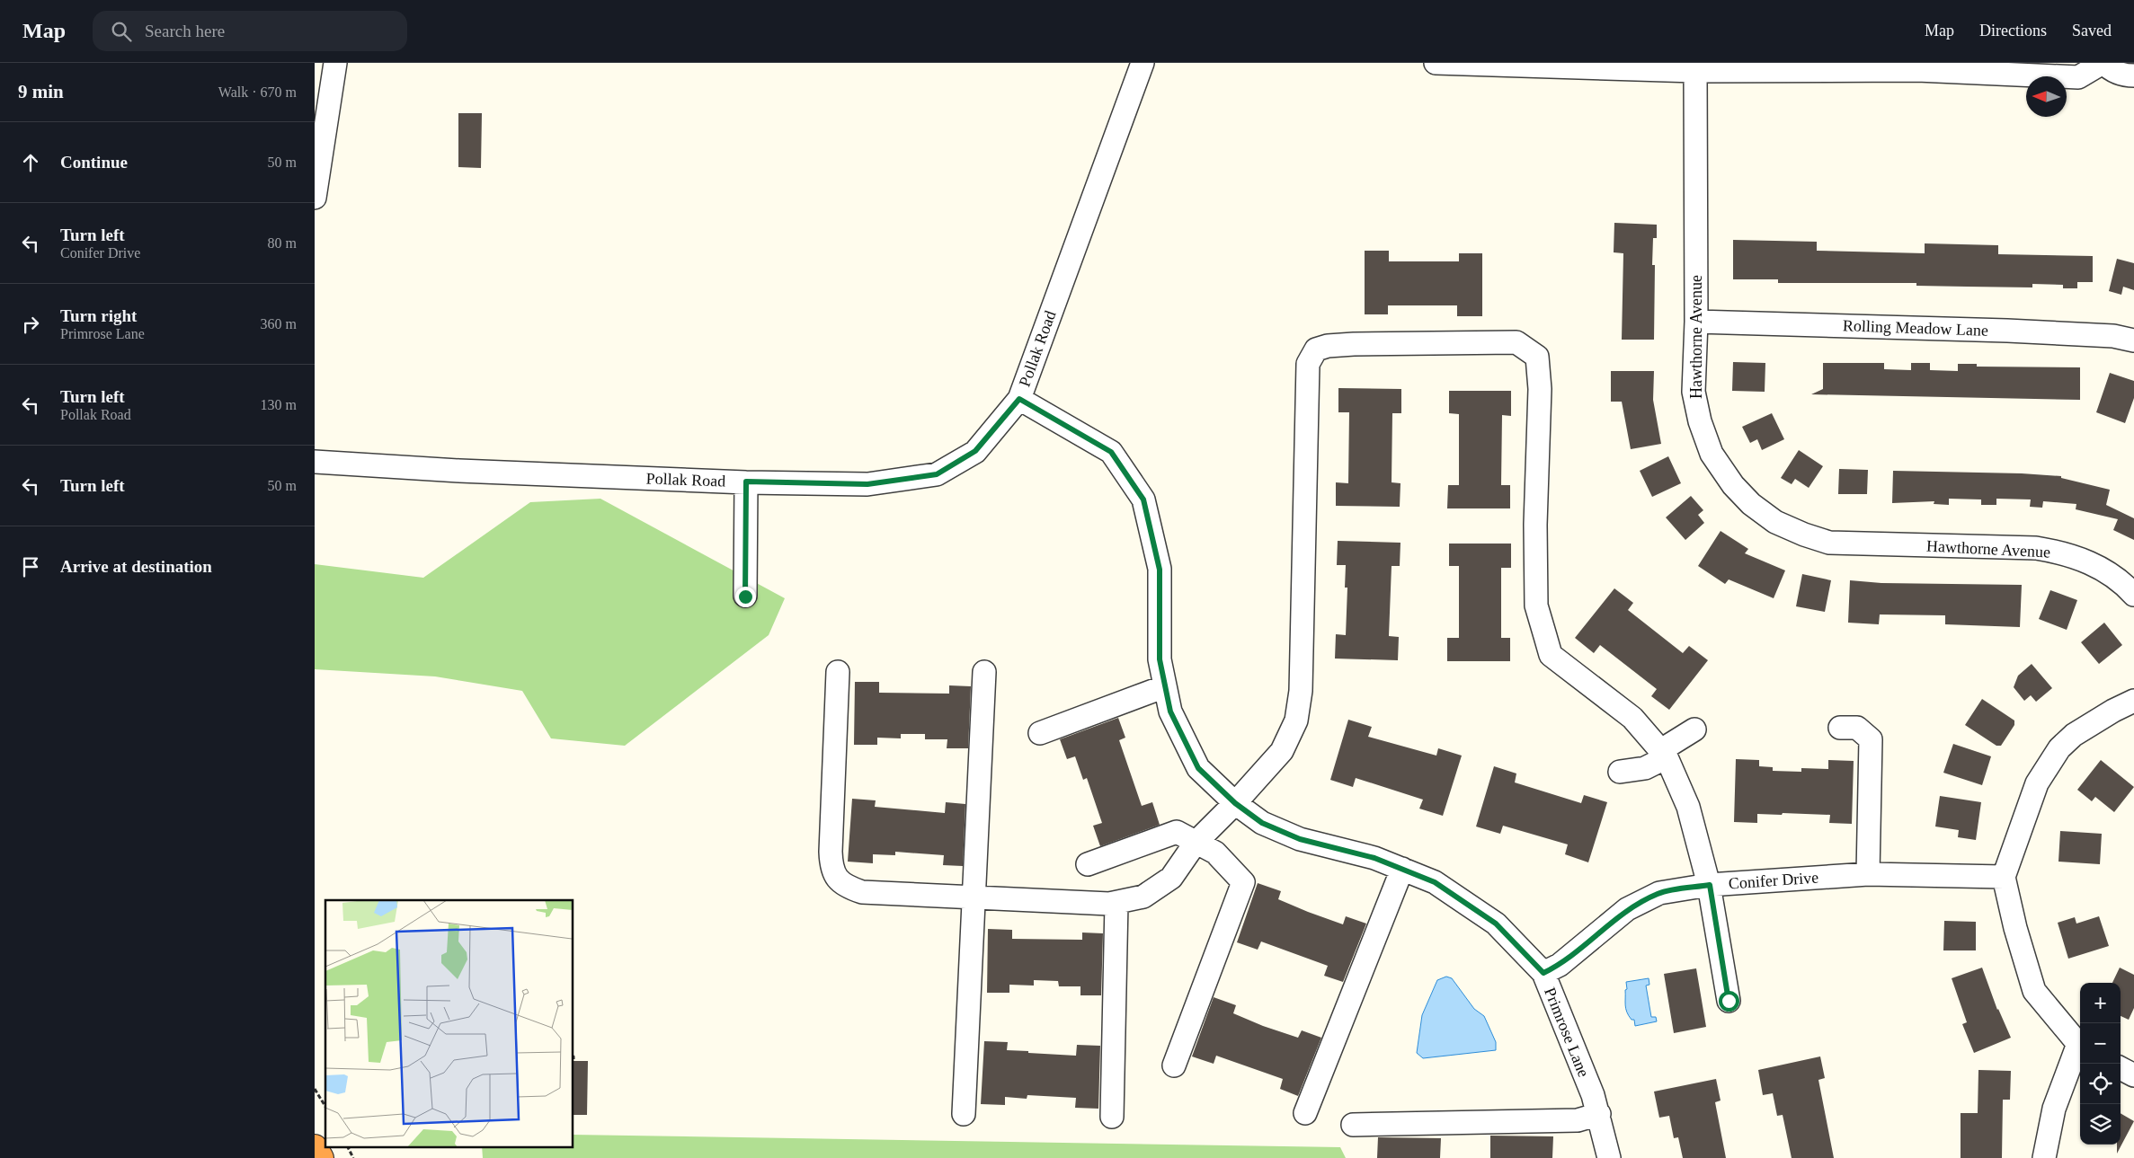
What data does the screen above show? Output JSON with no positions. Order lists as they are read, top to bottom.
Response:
{
  "streets": {
    "street": [
      "Rolling Meadow Lane",
      "Hawthorne Avenue",
      "Pollak Road",
      "Conifer Drive",
      "Primrose Lane"
    ]
  },
  "crossings": [
    ["Rolling Meadow Lane", "Hawthorne Avenue"],
    ["Pollak Road", "Primrose Lane"],
    ["Conifer Drive", "Primrose Lane"]
  ],
  "north": "left",
  "page": {
    "header": "Map",
    "search": "Search here",
    "nav": ["Map", "Directions", "Saved"],
    "heading": ["9 min", "Walk · 670 m"],
    "list": [
      ["Continue", "50 m"],
      ["Turn left", "Conifer Drive", "80 m"],
      ["Turn right", "Primrose Lane", "360 m"],
      ["Turn left", "Pollak Road", "130 m"],
      ["Turn left", "50 m"],
      "Arrive at destination"
    ],
    "map_buttons": ["+", "−"]
  }
}
